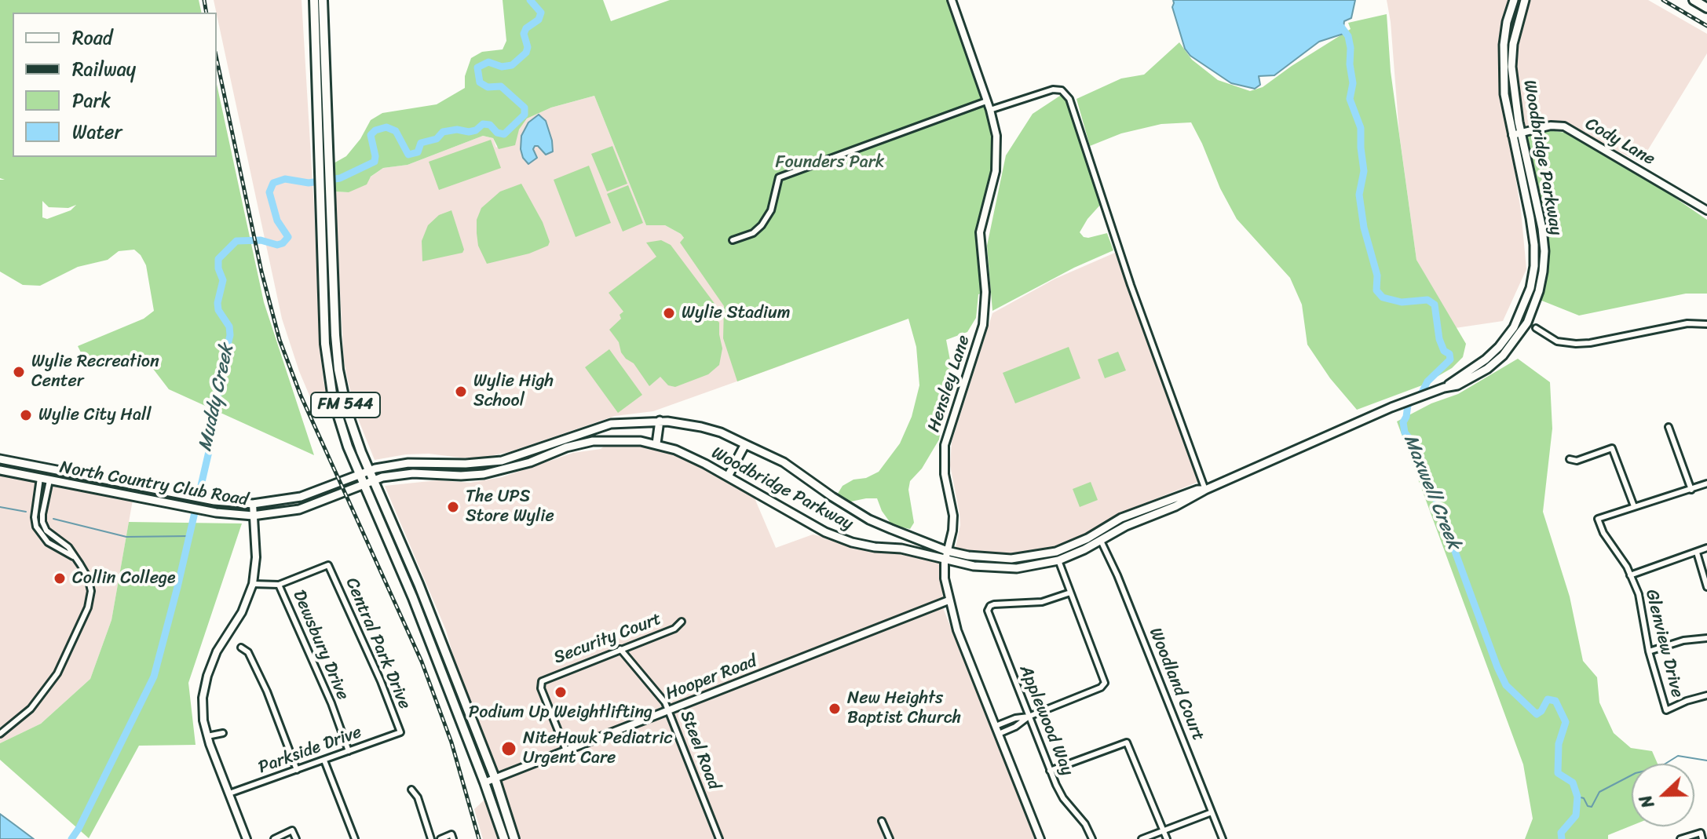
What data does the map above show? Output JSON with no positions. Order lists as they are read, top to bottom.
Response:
{
  "streets": {
    "main road": ["Woodbridge Parkway", "FM 544", "North Country Club Road"],
    "street": [
      "Cody Lane",
      "Hensley Lane",
      "Security Court",
      "Central Park Drive",
      "Glenview Drive",
      "Dewsbury Drive",
      "Hooper Road",
      "Woodland Court",
      "Applewood Way",
      "Parkside Drive",
      "Steel Road"
    ]
  },
  "crossings": [
    ["Cody Lane", "Woodbridge Parkway"],
    ["Woodbridge Parkway", "Hensley Lane"],
    ["Woodbridge Parkway", "FM 544"],
    ["Woodbridge Parkway", "North Country Club Road"],
    ["Woodbridge Parkway", "Woodland Court"],
    ["Hensley Lane", "Hooper Road"],
    ["FM 544", "North Country Club Road"],
    ["FM 544", "Hooper Road"],
    ["Security Court", "Hooper Road"],
    ["Security Court", "Steel Road"],
    ["Central Park Drive", "Dewsbury Drive"],
    ["Central Park Drive", "Parkside Drive"],
    ["Dewsbury Drive", "Parkside Drive"],
    ["Hooper Road", "Steel Road"]
  ],
  "water": ["Muddy Creek", "Maxwell Creek"],
  "parks": ["Founders Park"],
  "places": [
    "Wylie Stadium",
    "Wylie Recreation Center",
    "Wylie High School",
    "Wylie City Hall",
    "The UPS Store Wylie",
    "Collin College",
    "Podium Up Weightlifting",
    "New Heights Baptist Church",
    "NiteHawk Pediatric Urgent Care"
  ],
  "legend": [
    "Road",
    "Railway",
    "Park",
    "Water"
  ],
  "north": "left"
}
